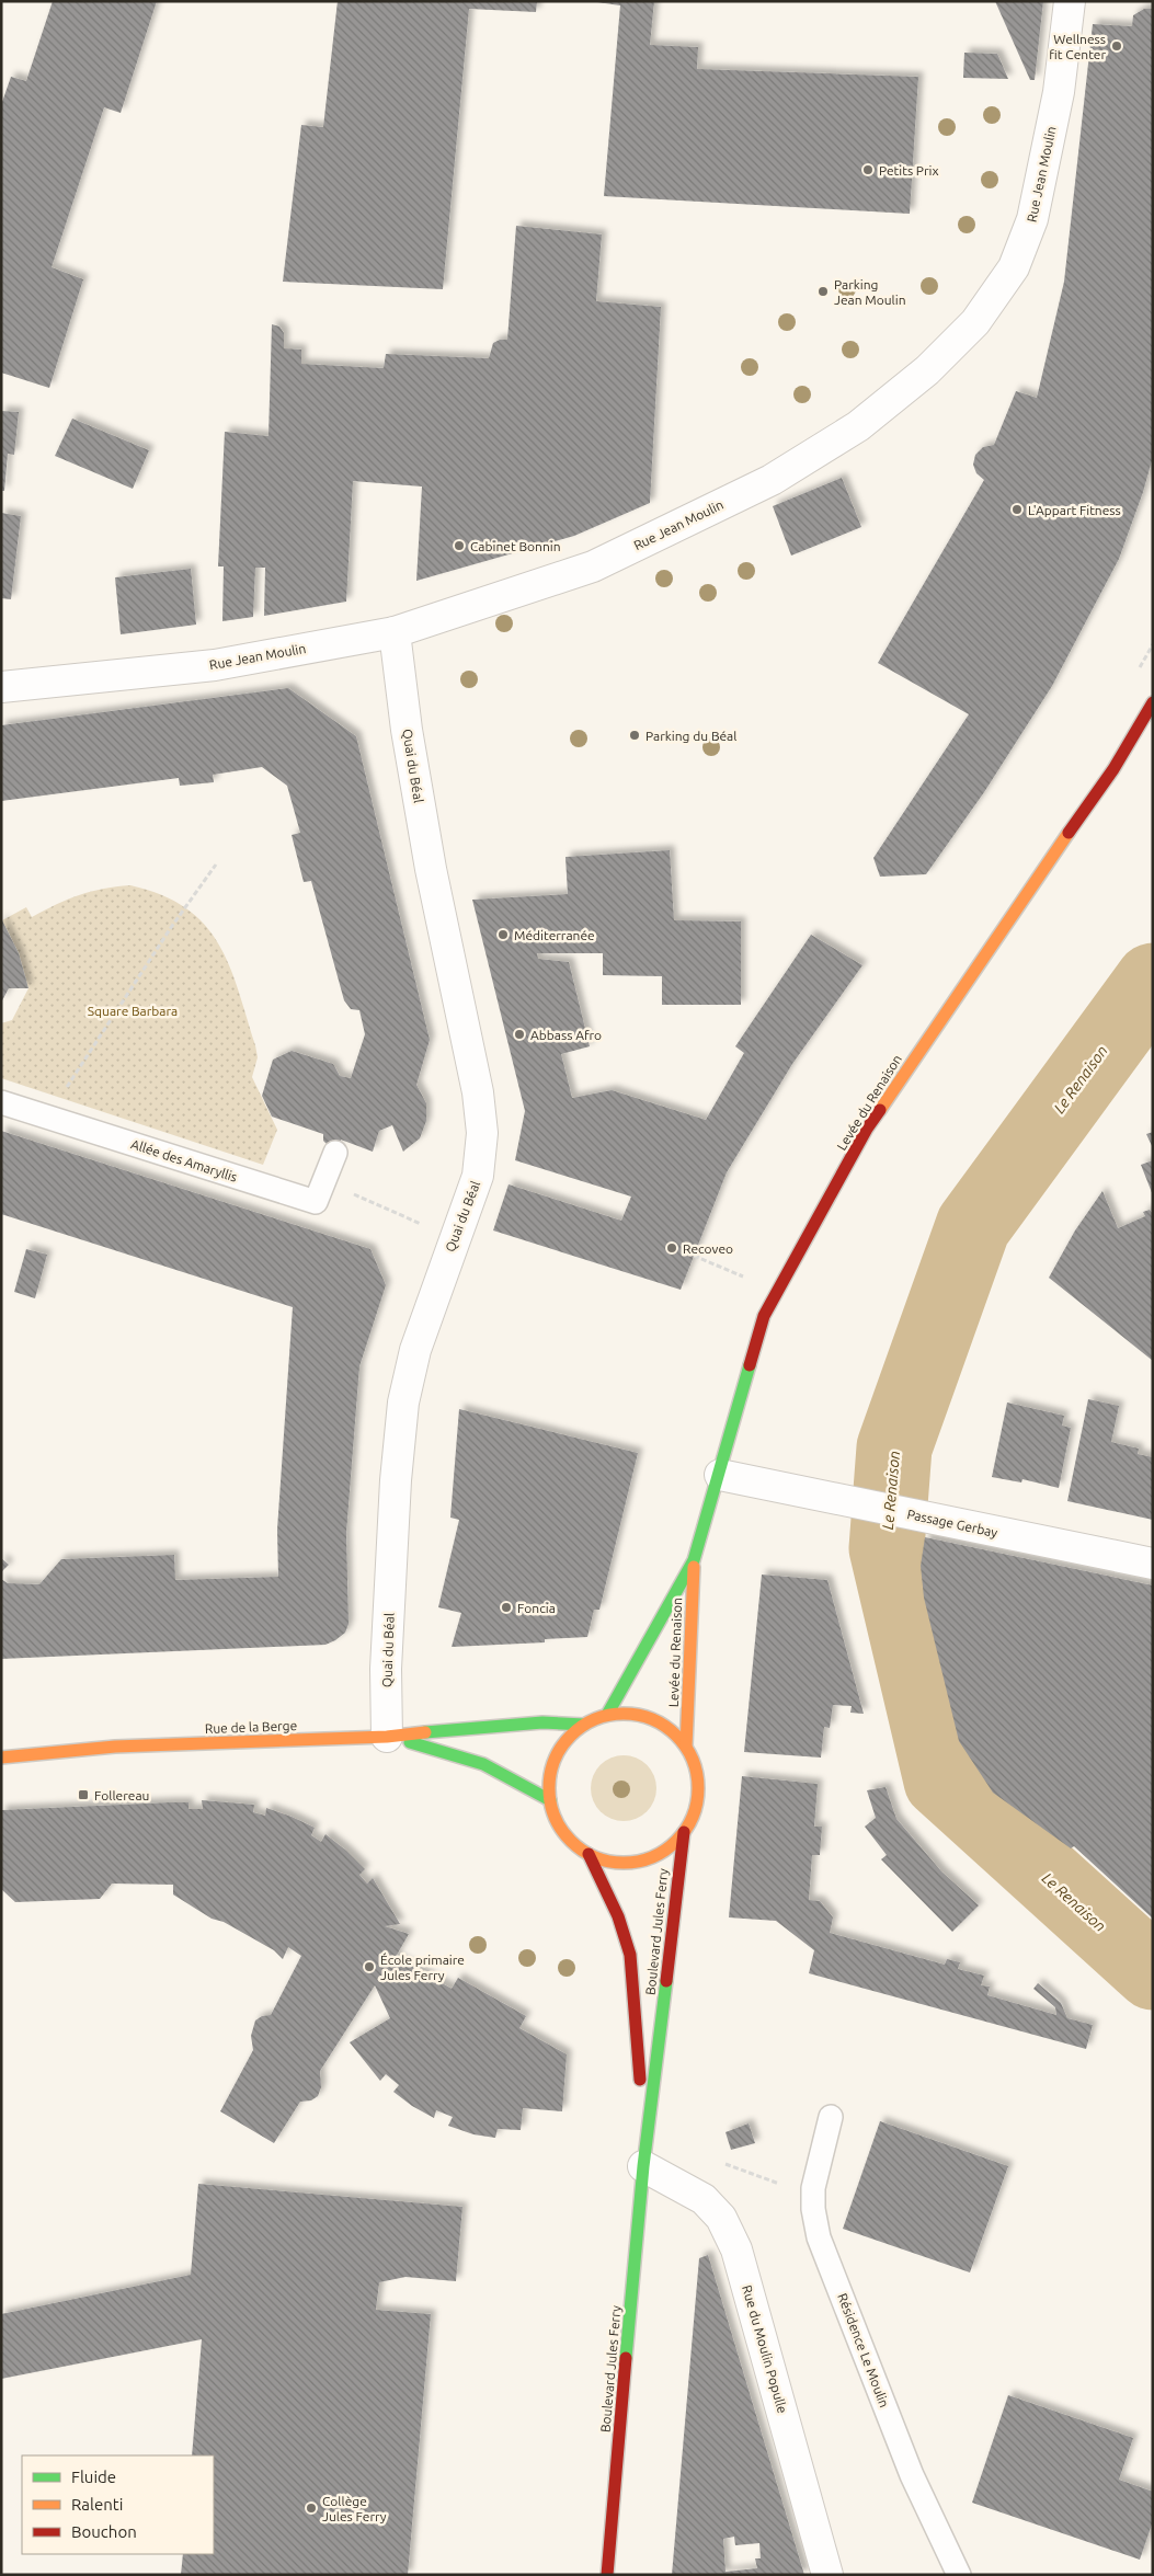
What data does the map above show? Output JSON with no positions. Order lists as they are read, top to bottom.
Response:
{
  "streets": {
    "main road": ["Levée du Renaison", "Rue de la Berge", "Boulevard Jules Ferry"],
    "street": [
      "Rue Jean Moulin",
      "Quai du Béal",
      "Passage Gerbay",
      "Rue du Moulin Populle"
    ],
    "lane": ["Allée des Amaryllis", "Résidence Le Moulin"]
  },
  "crossings": [
    ["Rue Jean Moulin", "Quai du Béal"],
    ["Quai du Béal", "Rue de la Berge"],
    ["Levée du Renaison", "Passage Gerbay"],
    ["Levée du Renaison", "Rue de la Berge"],
    ["Levée du Renaison", "Boulevard Jules Ferry"],
    ["Rue de la Berge", "Boulevard Jules Ferry"],
    ["Boulevard Jules Ferry", "Rue du Moulin Populle"]
  ],
  "water": ["Le Renaison"],
  "parks": ["Square Barbara"],
  "places": {
    "other": [
      "Wellness fit Center",
      "Petits Prix",
      "Parking Jean Moulin",
      "L'Appart Fitness",
      "Cabinet Bonnin",
      "Parking du Béal",
      "Méditerranée",
      "Abbass Afro",
      "Recoveo",
      "Foncia",
      "École primaire Jules Ferry",
      "Collège Jules Ferry"
    ],
    "transit": ["Follereau"]
  },
  "legend": ["Fluide", "Ralenti", "Bouchon"]
}
